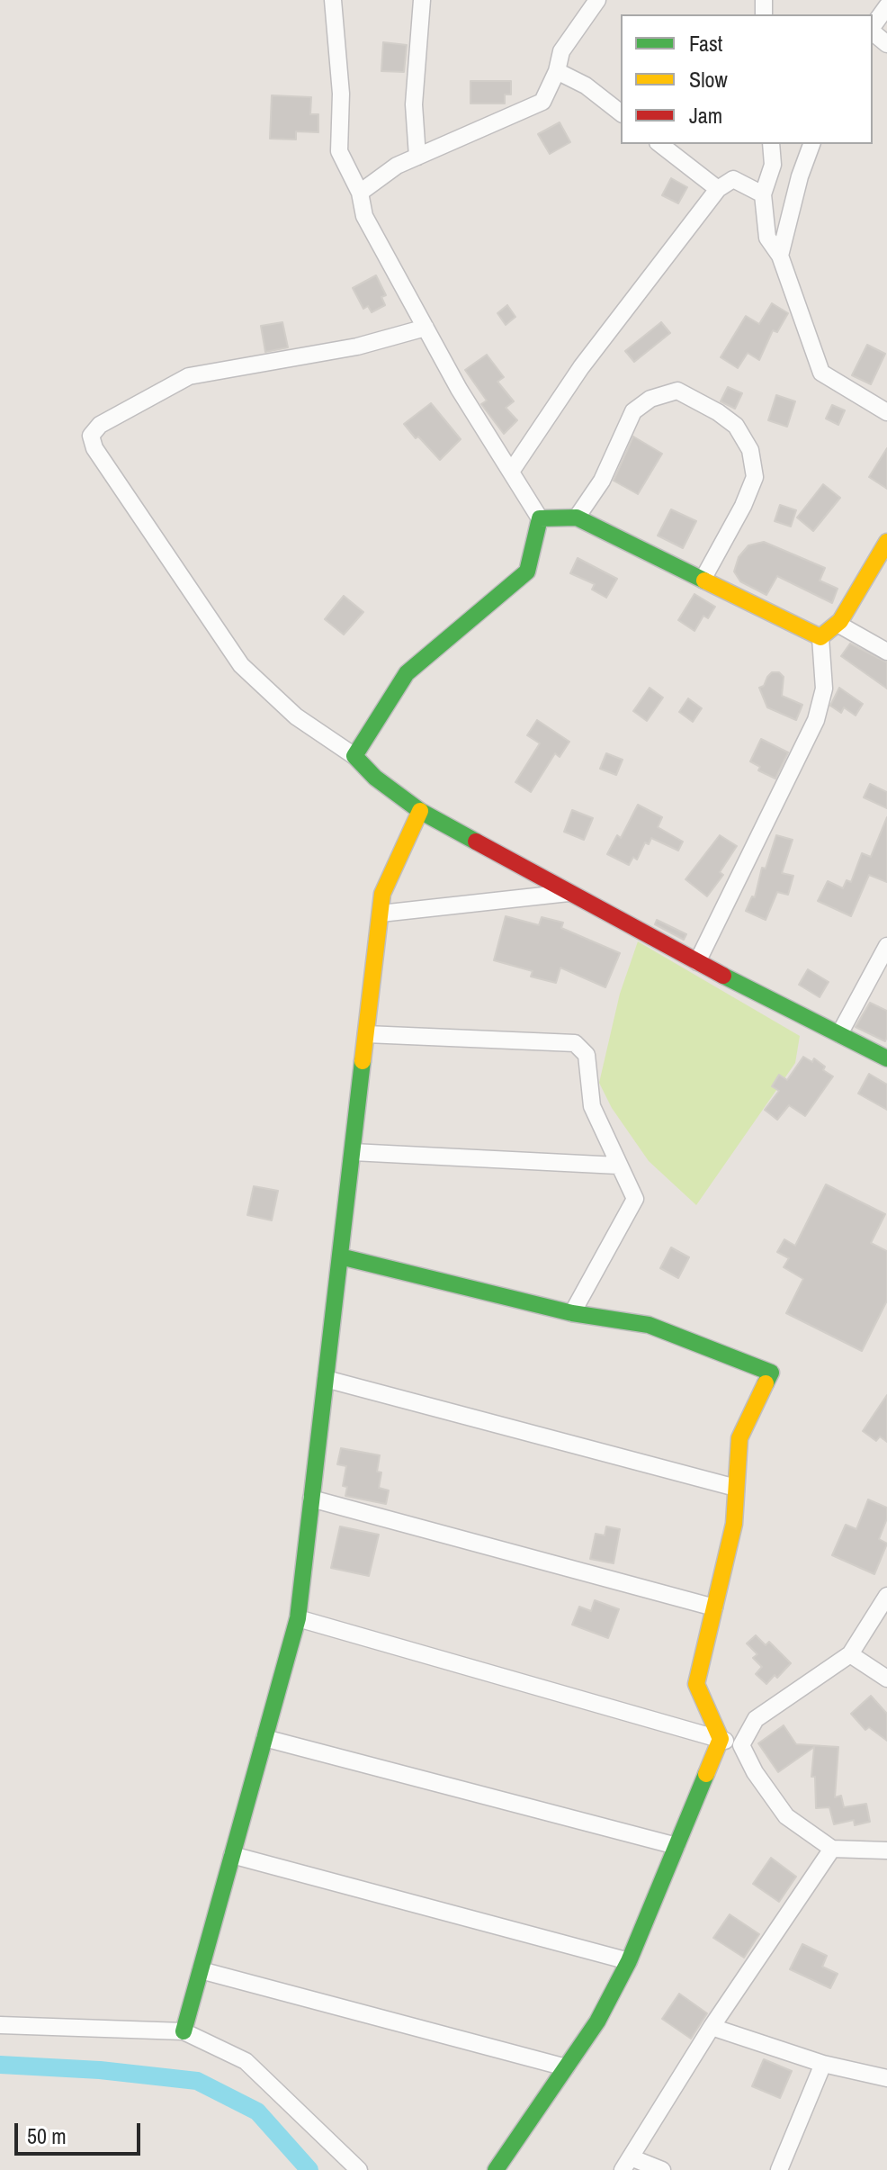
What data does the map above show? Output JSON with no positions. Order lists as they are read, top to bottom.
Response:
{
  "legend": ["Fast", "Slow", "Jam"],
  "scale_bar": "50 m"
}
